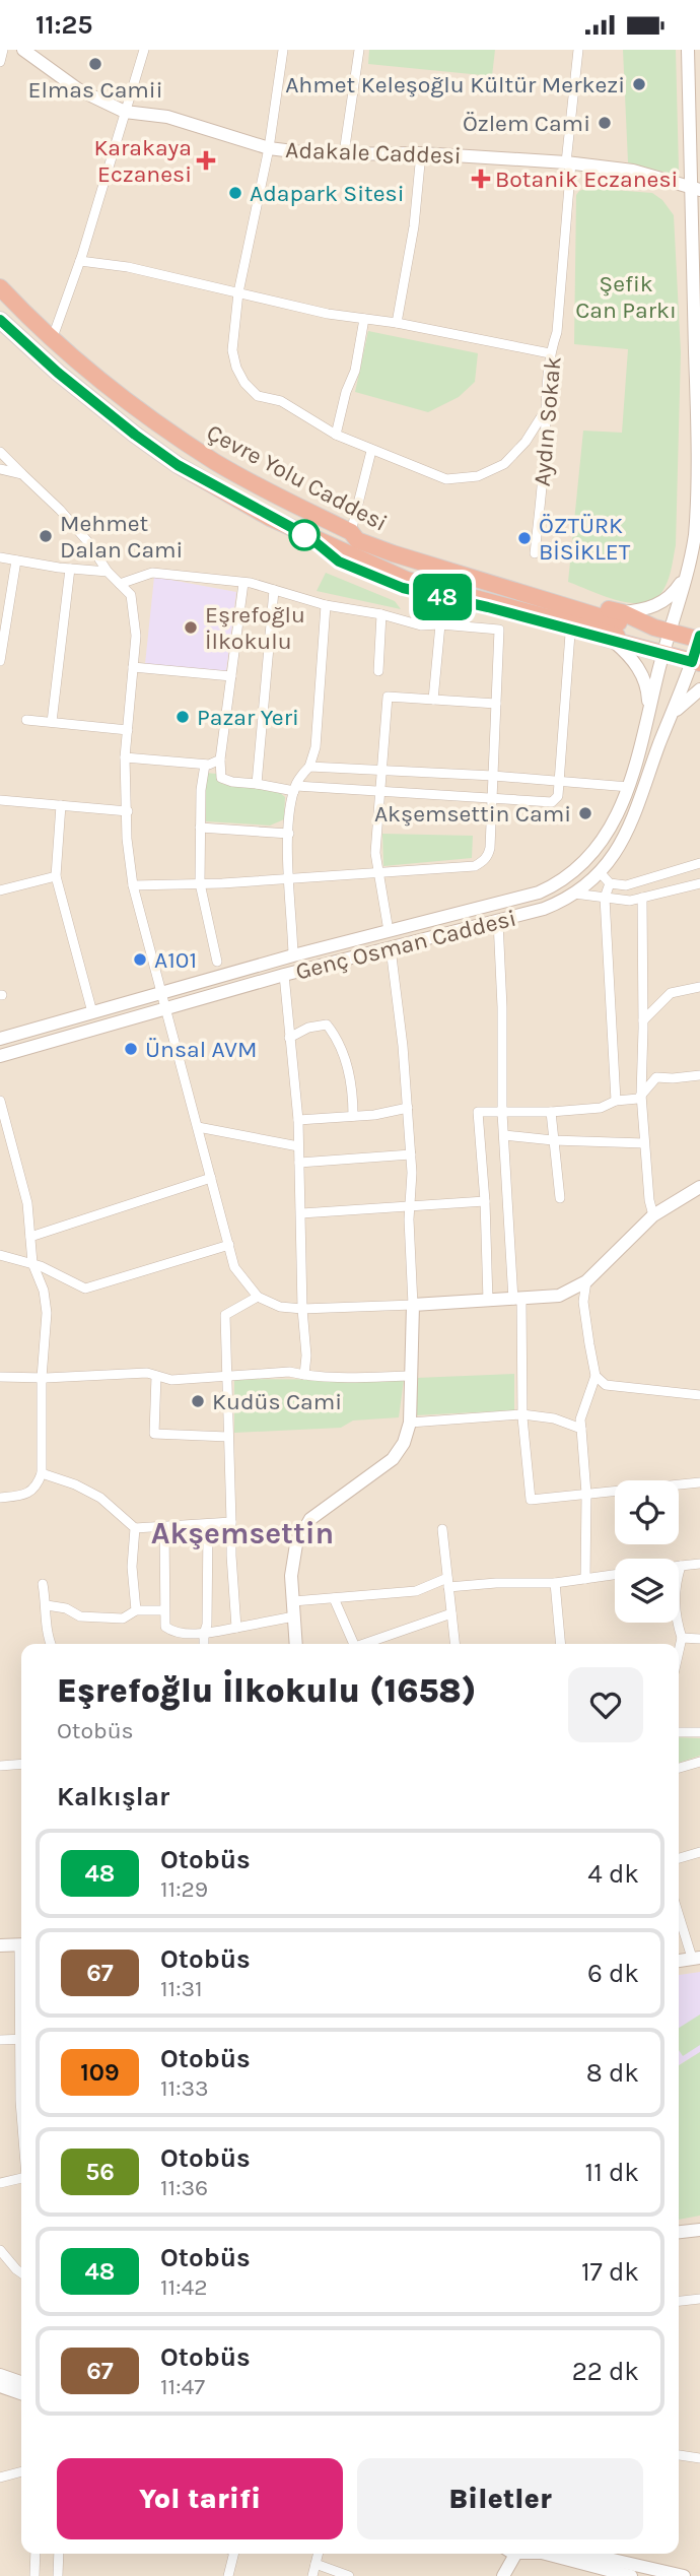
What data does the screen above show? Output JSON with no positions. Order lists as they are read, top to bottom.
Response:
{
  "streets": {
    "highway": ["Çevre Yolu Caddesi"],
    "main road": ["Adakale Caddesi", "Genç Osman Caddesi"],
    "street": ["Aydın Sokak"]
  },
  "crossings": [
    ["Adakale Caddesi", "Aydın Sokak"],
    ["Adakale Caddesi", "Genç Osman Caddesi"]
  ],
  "districts": ["Akşemsettin"],
  "parks": ["Şefik Can Parkı"],
  "places": {
    "other": [
      "Elmas Camii",
      "Ahmet Keleşoğlu Kültür Merkezi",
      "Özlem Cami",
      "Adapark Sitesi",
      "Mehmet Dalan Cami",
      "ÖZTÜRK BİSİKLET",
      "Eşrefoğlu İlkokulu",
      "Pazar Yeri",
      "Akşemsettin Cami",
      "A101",
      "Ünsal AVM",
      "Kudüs Cami"
    ],
    "health": ["Karakaya Eczanesi", "Botanik Eczanesi"]
  },
  "lines": ["bus line 48"],
  "page": {
    "status": "11:25",
    "on_map": "48",
    "heading": [
      ["Eşrefoğlu İlkokulu (1658)", "Otobüs"],
      "Kalkışlar"
    ],
    "list": [
      {
        "mark": "48",
        "name": "Otobüs",
        "note": "11:29",
        "value": "4 dk"
      },
      {
        "mark": "67",
        "name": "Otobüs",
        "note": "11:31",
        "value": "6 dk"
      },
      {
        "mark": "109",
        "name": "Otobüs",
        "note": "11:33",
        "value": "8 dk"
      },
      {
        "mark": "56",
        "name": "Otobüs",
        "note": "11:36",
        "value": "11 dk"
      },
      {
        "mark": "48",
        "name": "Otobüs",
        "note": "11:42",
        "value": "17 dk"
      },
      {
        "mark": "67",
        "name": "Otobüs",
        "note": "11:47",
        "value": "22 dk"
      }
    ],
    "buttons": ["Yol tarifi", "Biletler"]
  }
}
